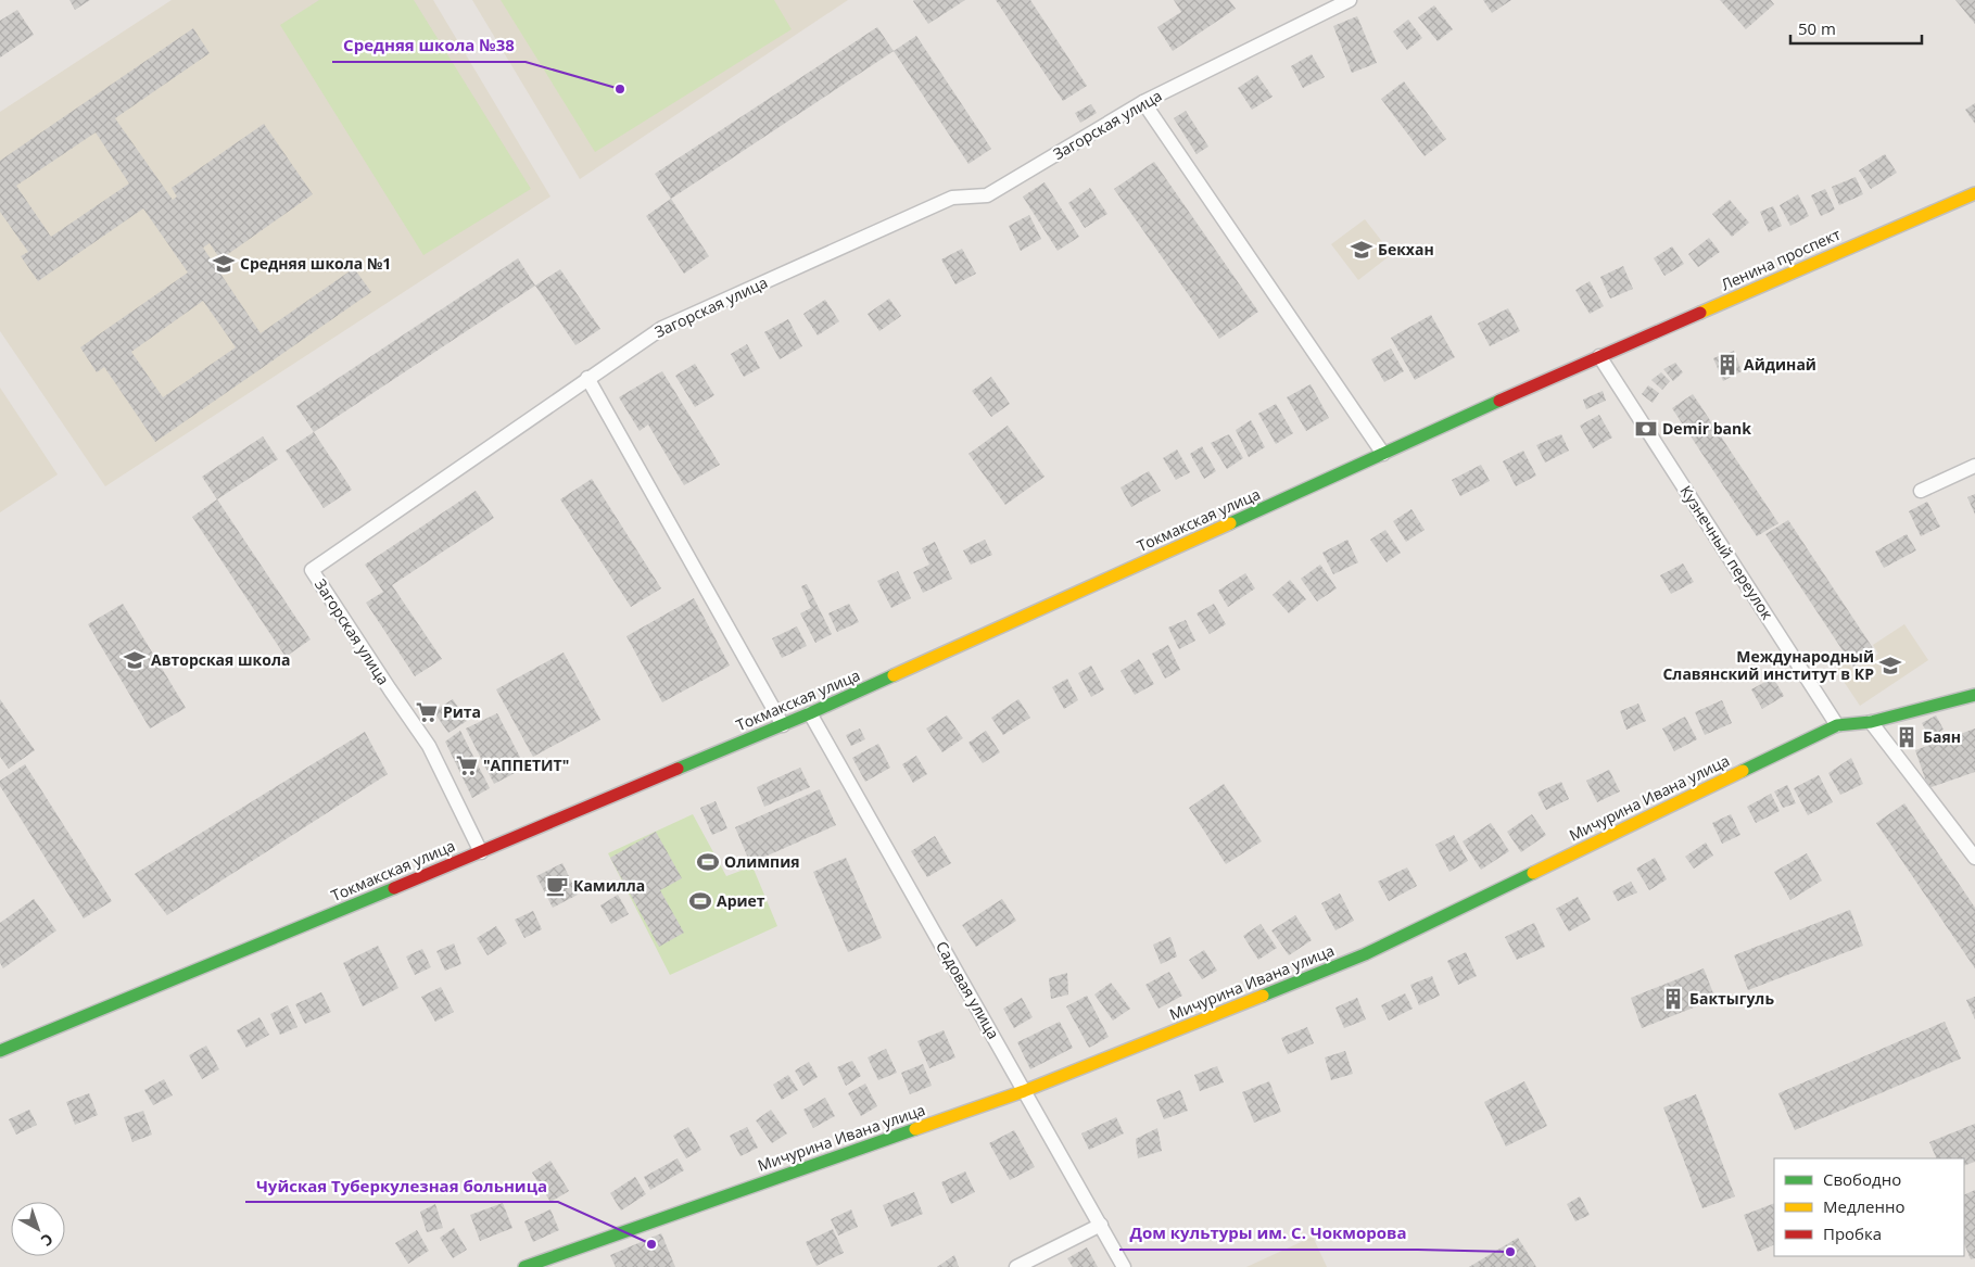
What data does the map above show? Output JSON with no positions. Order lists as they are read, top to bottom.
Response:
{
  "streets": {
    "main road": ["Ленина проспект", "Токмакская улица", "Мичурина Ивана улица"],
    "street": ["Загорская улица", "Кузнечный переулок", "Садовая улица"]
  },
  "crossings": [
    ["Загорская улица", "Токмакская улица"],
    ["Ленина проспект", "Токмакская улица"],
    ["Ленина проспект", "Кузнечный переулок"],
    ["Токмакская улица", "Кузнечный переулок"],
    ["Токмакская улица", "Садовая улица"],
    ["Кузнечный переулок", "Мичурина Ивана улица"],
    ["Мичурина Ивана улица", "Садовая улица"]
  ],
  "places": {
    "other": ["Средняя школа №38", "Чуйская Туберкулезная больница", "Дом культуры им. С. Чокморова"],
    "school or university": [
      "Бекхан",
      "Средняя школа №1",
      "Авторская школа",
      "Международный Славянский институт в КР"
    ],
    "building": ["Айдинай", "Баян", "Бактыгуль"],
    "bank": ["Demir bank"],
    "supermarket": ["Рита", "\"АППЕТИТ\""],
    "sports": ["Олимпия", "Ариет"],
    "cafe": ["Камилла"]
  },
  "legend": ["Свободно", "Медленно", "Пробка"],
  "scale_bar": "50 m",
  "north": "bottom right"
}
